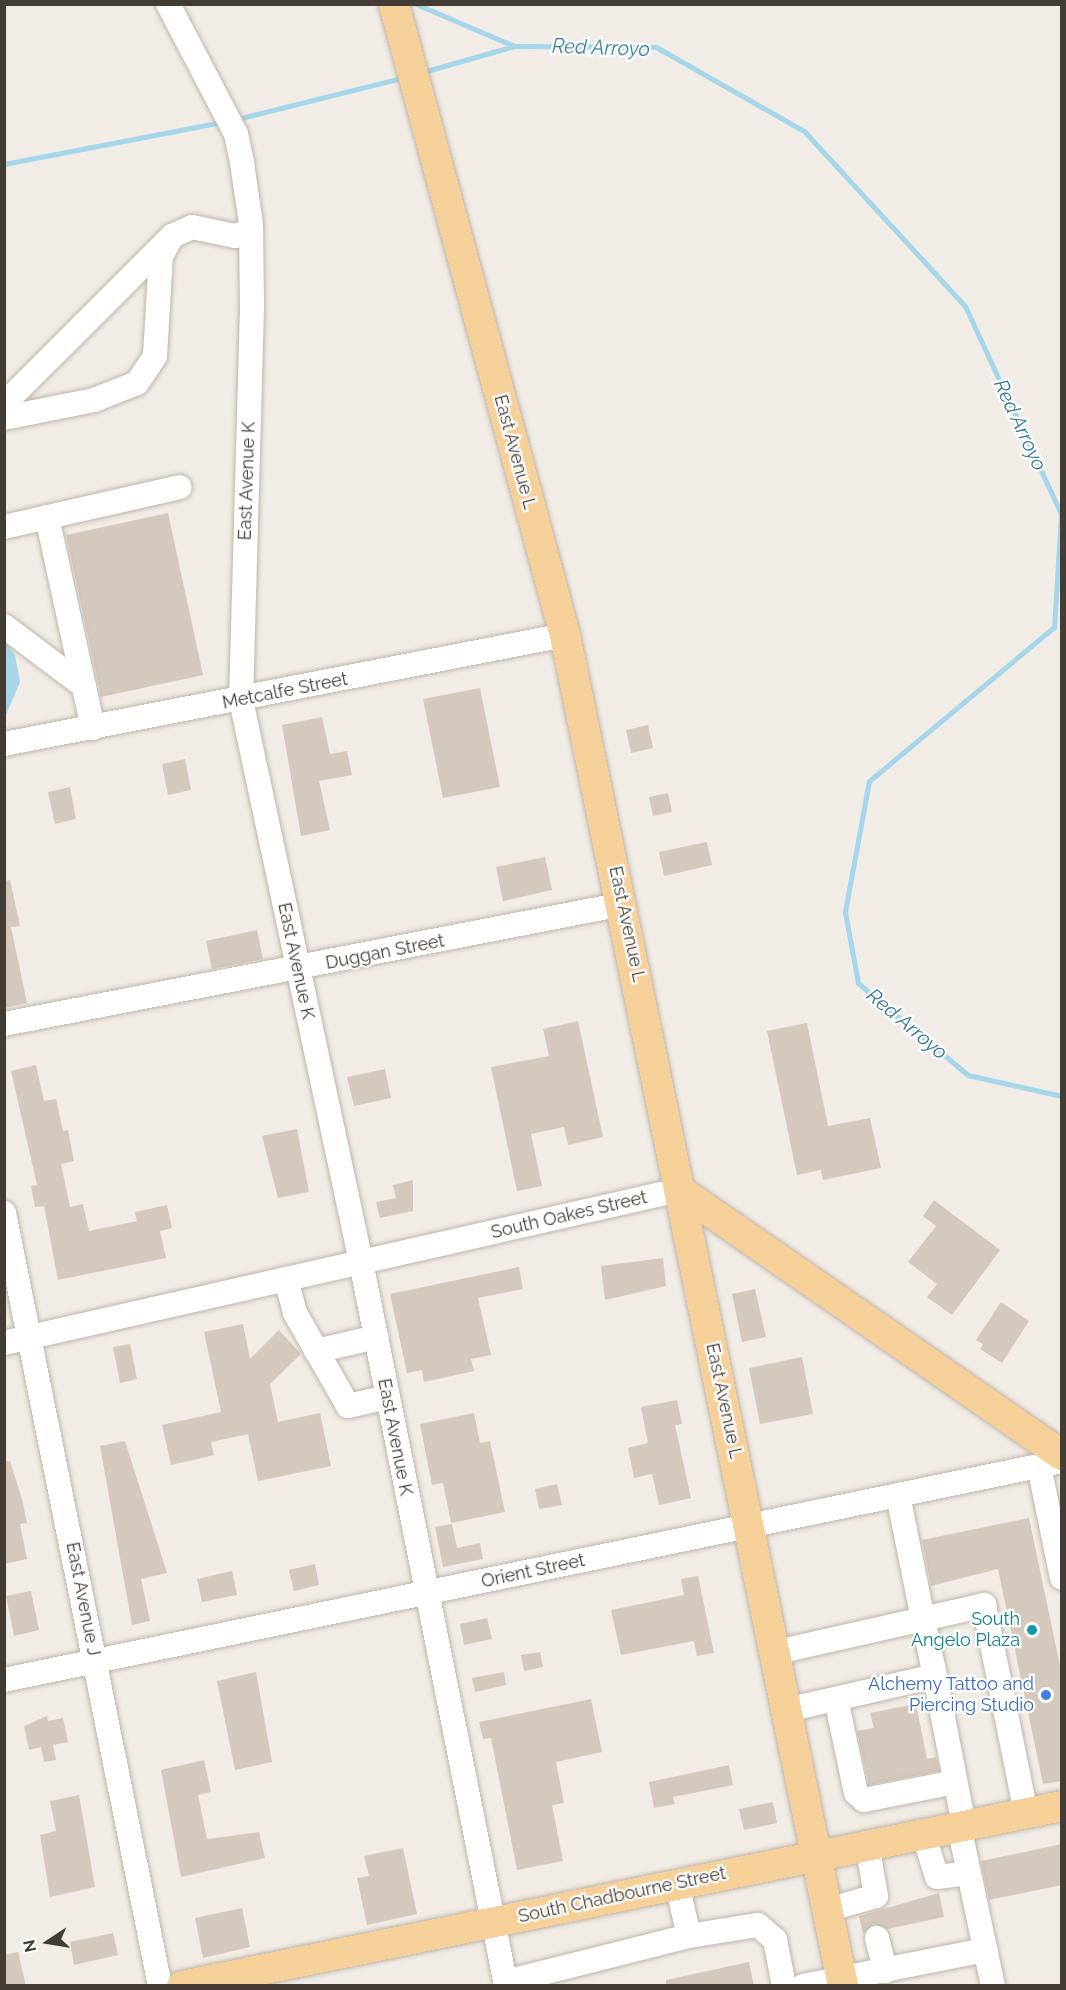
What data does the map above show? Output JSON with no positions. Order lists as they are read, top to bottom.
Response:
{
  "streets": {
    "main road": ["East Avenue L", "South Chadbourne Street"],
    "street": [
      "East Avenue K",
      "Metcalfe Street",
      "Duggan Street",
      "South Oakes Street",
      "Orient Street",
      "East Avenue J"
    ]
  },
  "crossings": [
    ["East Avenue L", "Metcalfe Street"],
    ["East Avenue L", "Duggan Street"],
    ["East Avenue L", "South Oakes Street"],
    ["East Avenue L", "Orient Street"],
    ["East Avenue L", "South Chadbourne Street"],
    ["East Avenue K", "Metcalfe Street"],
    ["East Avenue K", "Duggan Street"],
    ["East Avenue K", "South Oakes Street"],
    ["East Avenue K", "Orient Street"],
    ["East Avenue K", "South Chadbourne Street"],
    ["South Oakes Street", "East Avenue J"],
    ["Orient Street", "East Avenue J"]
  ],
  "water": ["Red Arroyo"],
  "places": ["South Angelo Plaza", "Alchemy Tattoo and Piercing Studio"],
  "north": "left"
}
